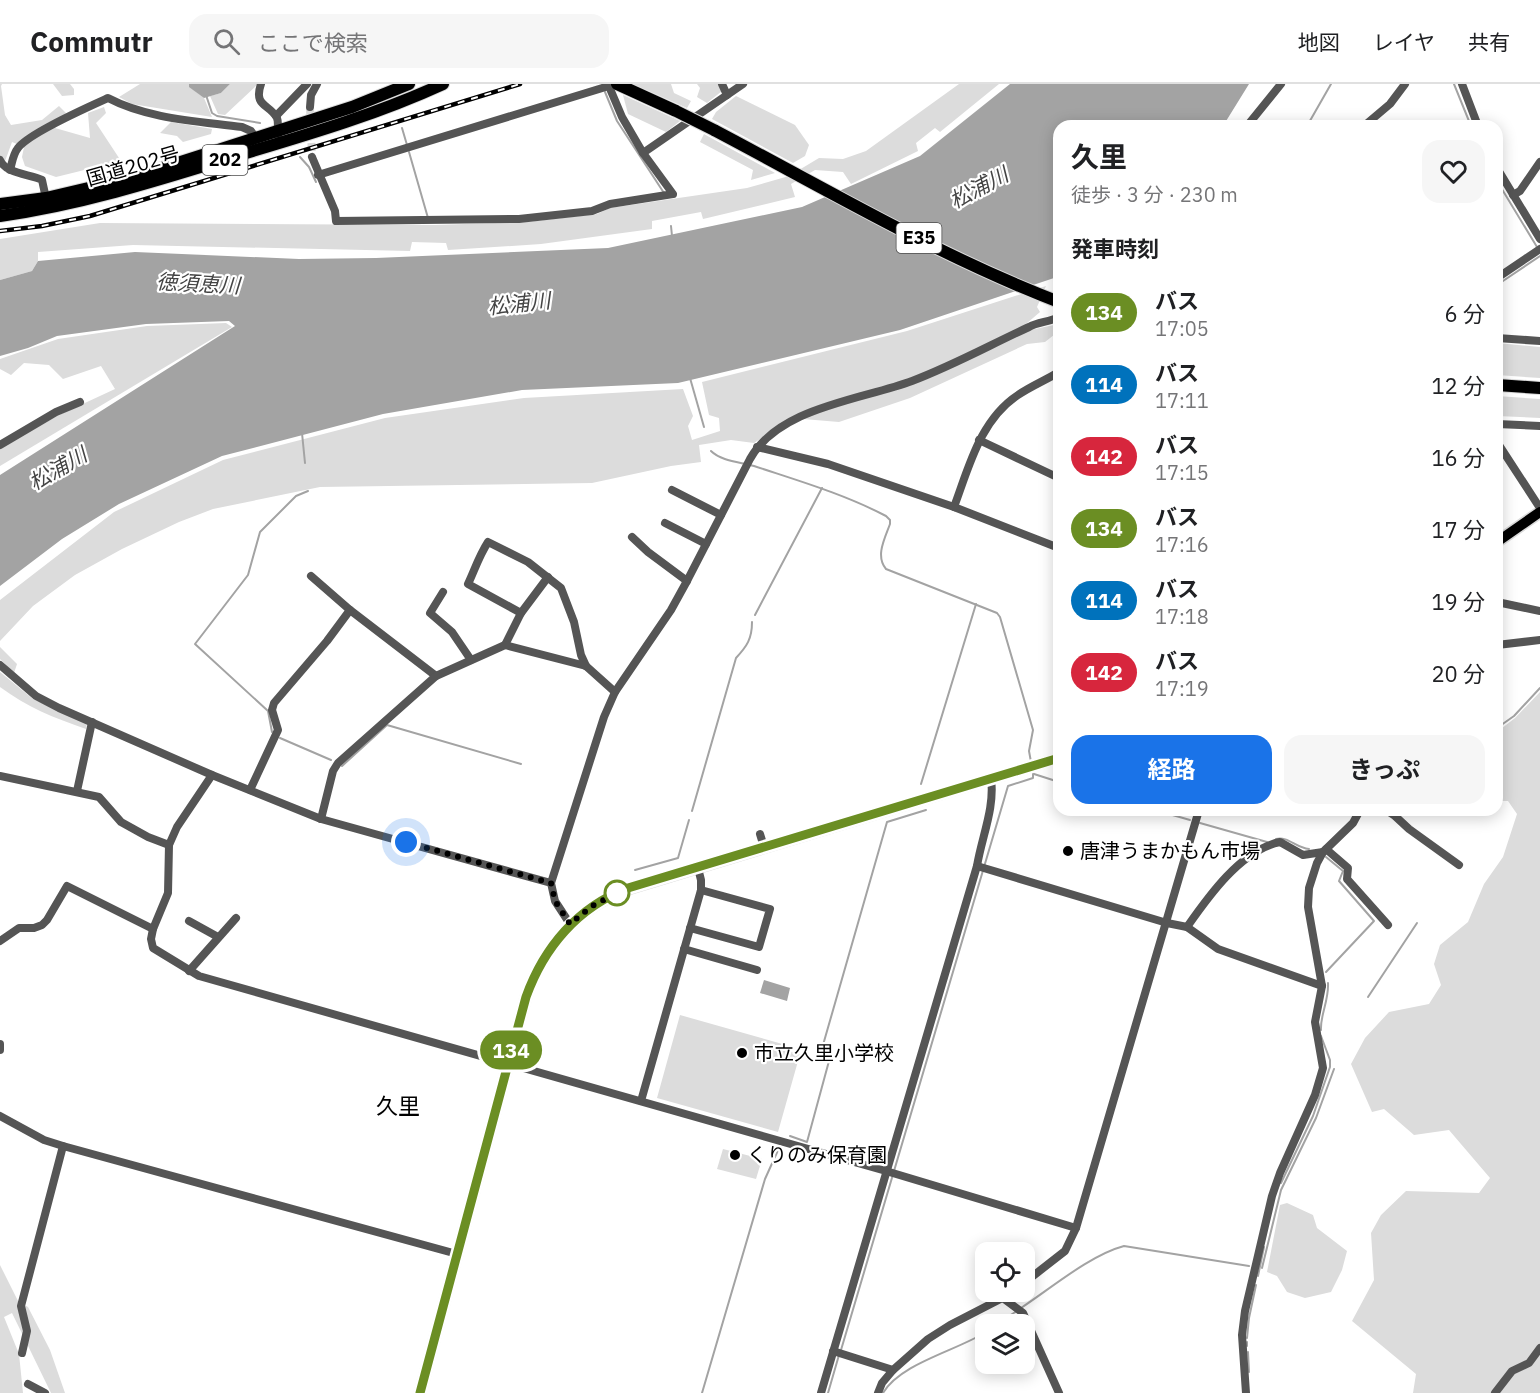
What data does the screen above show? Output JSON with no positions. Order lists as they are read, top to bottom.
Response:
{
  "streets": {
    "highway": ["202", "国道202号", "E35"]
  },
  "districts": ["久里"],
  "water": ["松浦川", "徳須恵川"],
  "places": ["唐津うまかもん市場", "市立久里小学校", "くりのみ保育園"],
  "lines": ["bus line 134"],
  "page": {
    "header": "Commutr",
    "search": "ここで検索",
    "nav": ["地図", "レイヤ", "共有"],
    "on_map": "134",
    "heading": [
      ["久里", "徒歩 · 3 分 · 230 m"],
      "発車時刻"
    ],
    "list": [
      {
        "mark": "134",
        "name": "バス",
        "note": "17:05",
        "value": "6 分"
      },
      {
        "mark": "114",
        "name": "バス",
        "note": "17:11",
        "value": "12 分"
      },
      {
        "mark": "142",
        "name": "バス",
        "note": "17:15",
        "value": "16 分"
      },
      {
        "mark": "134",
        "name": "バス",
        "note": "17:16",
        "value": "17 分"
      },
      {
        "mark": "114",
        "name": "バス",
        "note": "17:18",
        "value": "19 分"
      },
      {
        "mark": "142",
        "name": "バス",
        "note": "17:19",
        "value": "20 分"
      }
    ],
    "buttons": ["経路", "きっぷ"]
  }
}
